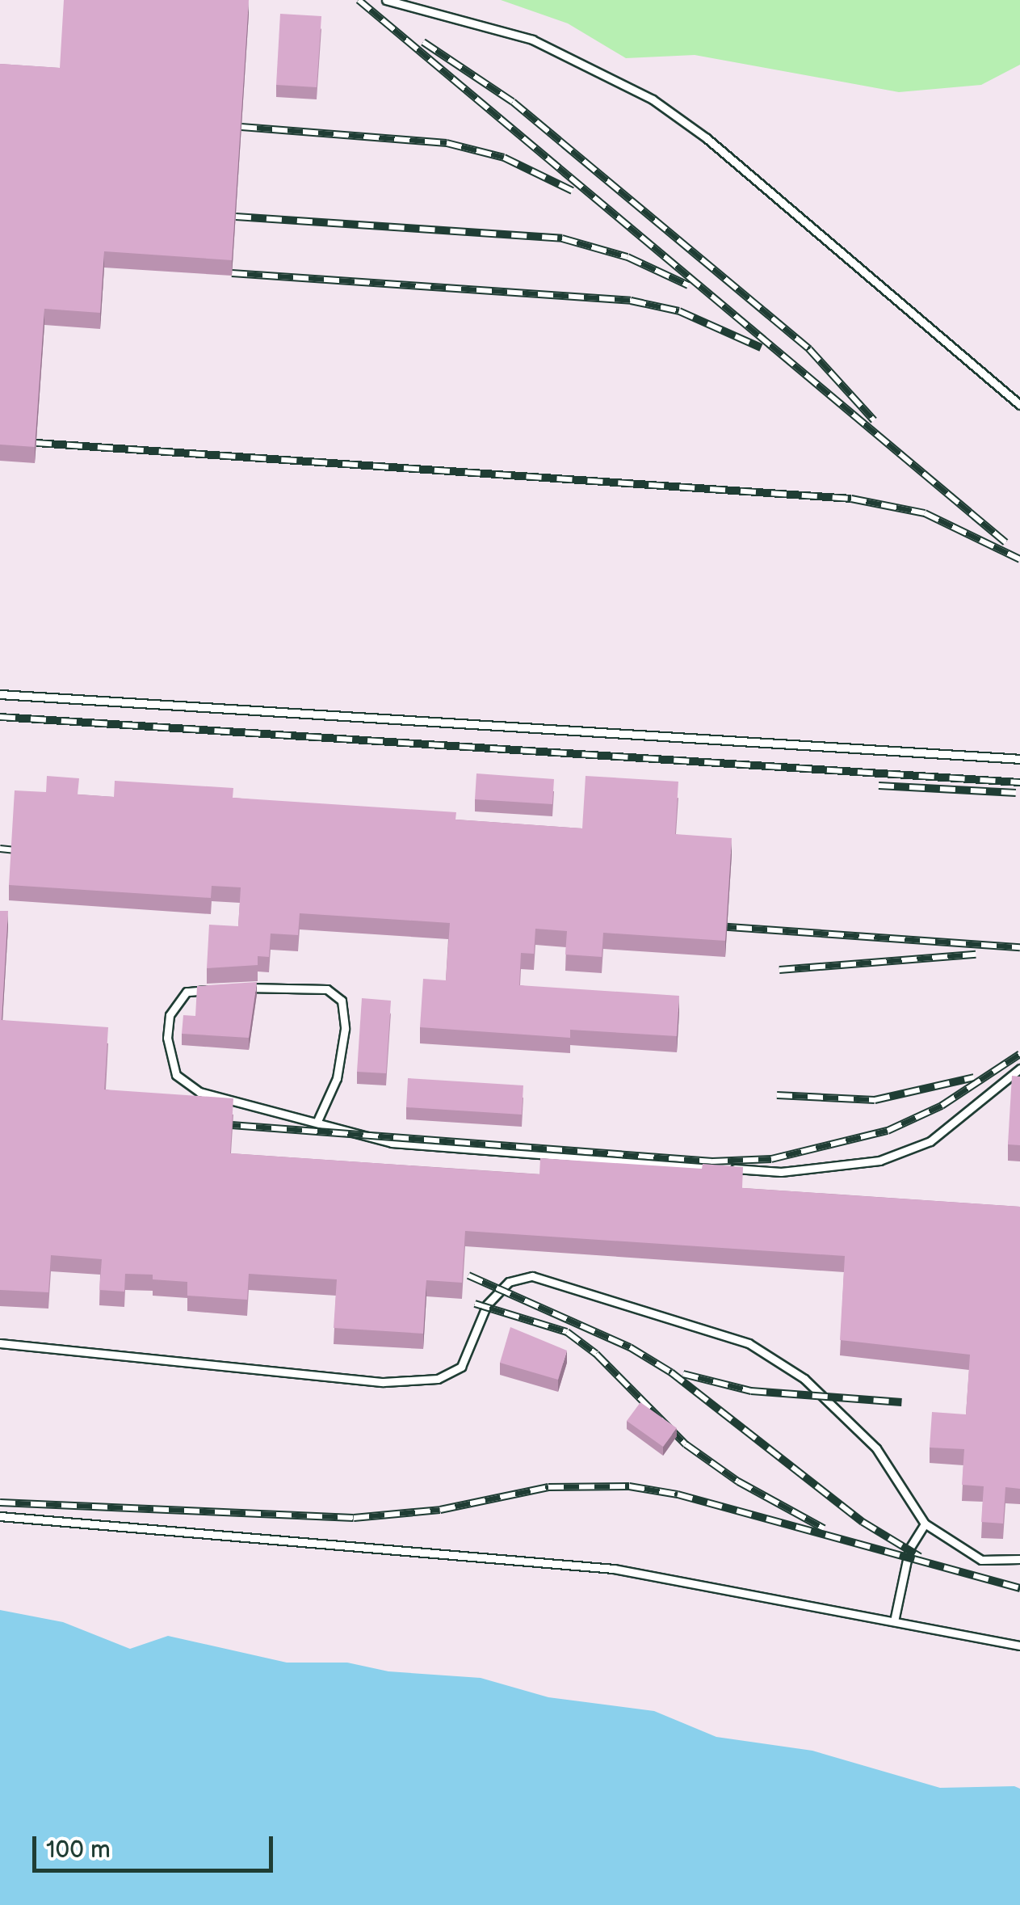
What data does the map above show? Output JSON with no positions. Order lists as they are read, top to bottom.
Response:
{
  "scale_bar": "100 m"
}
